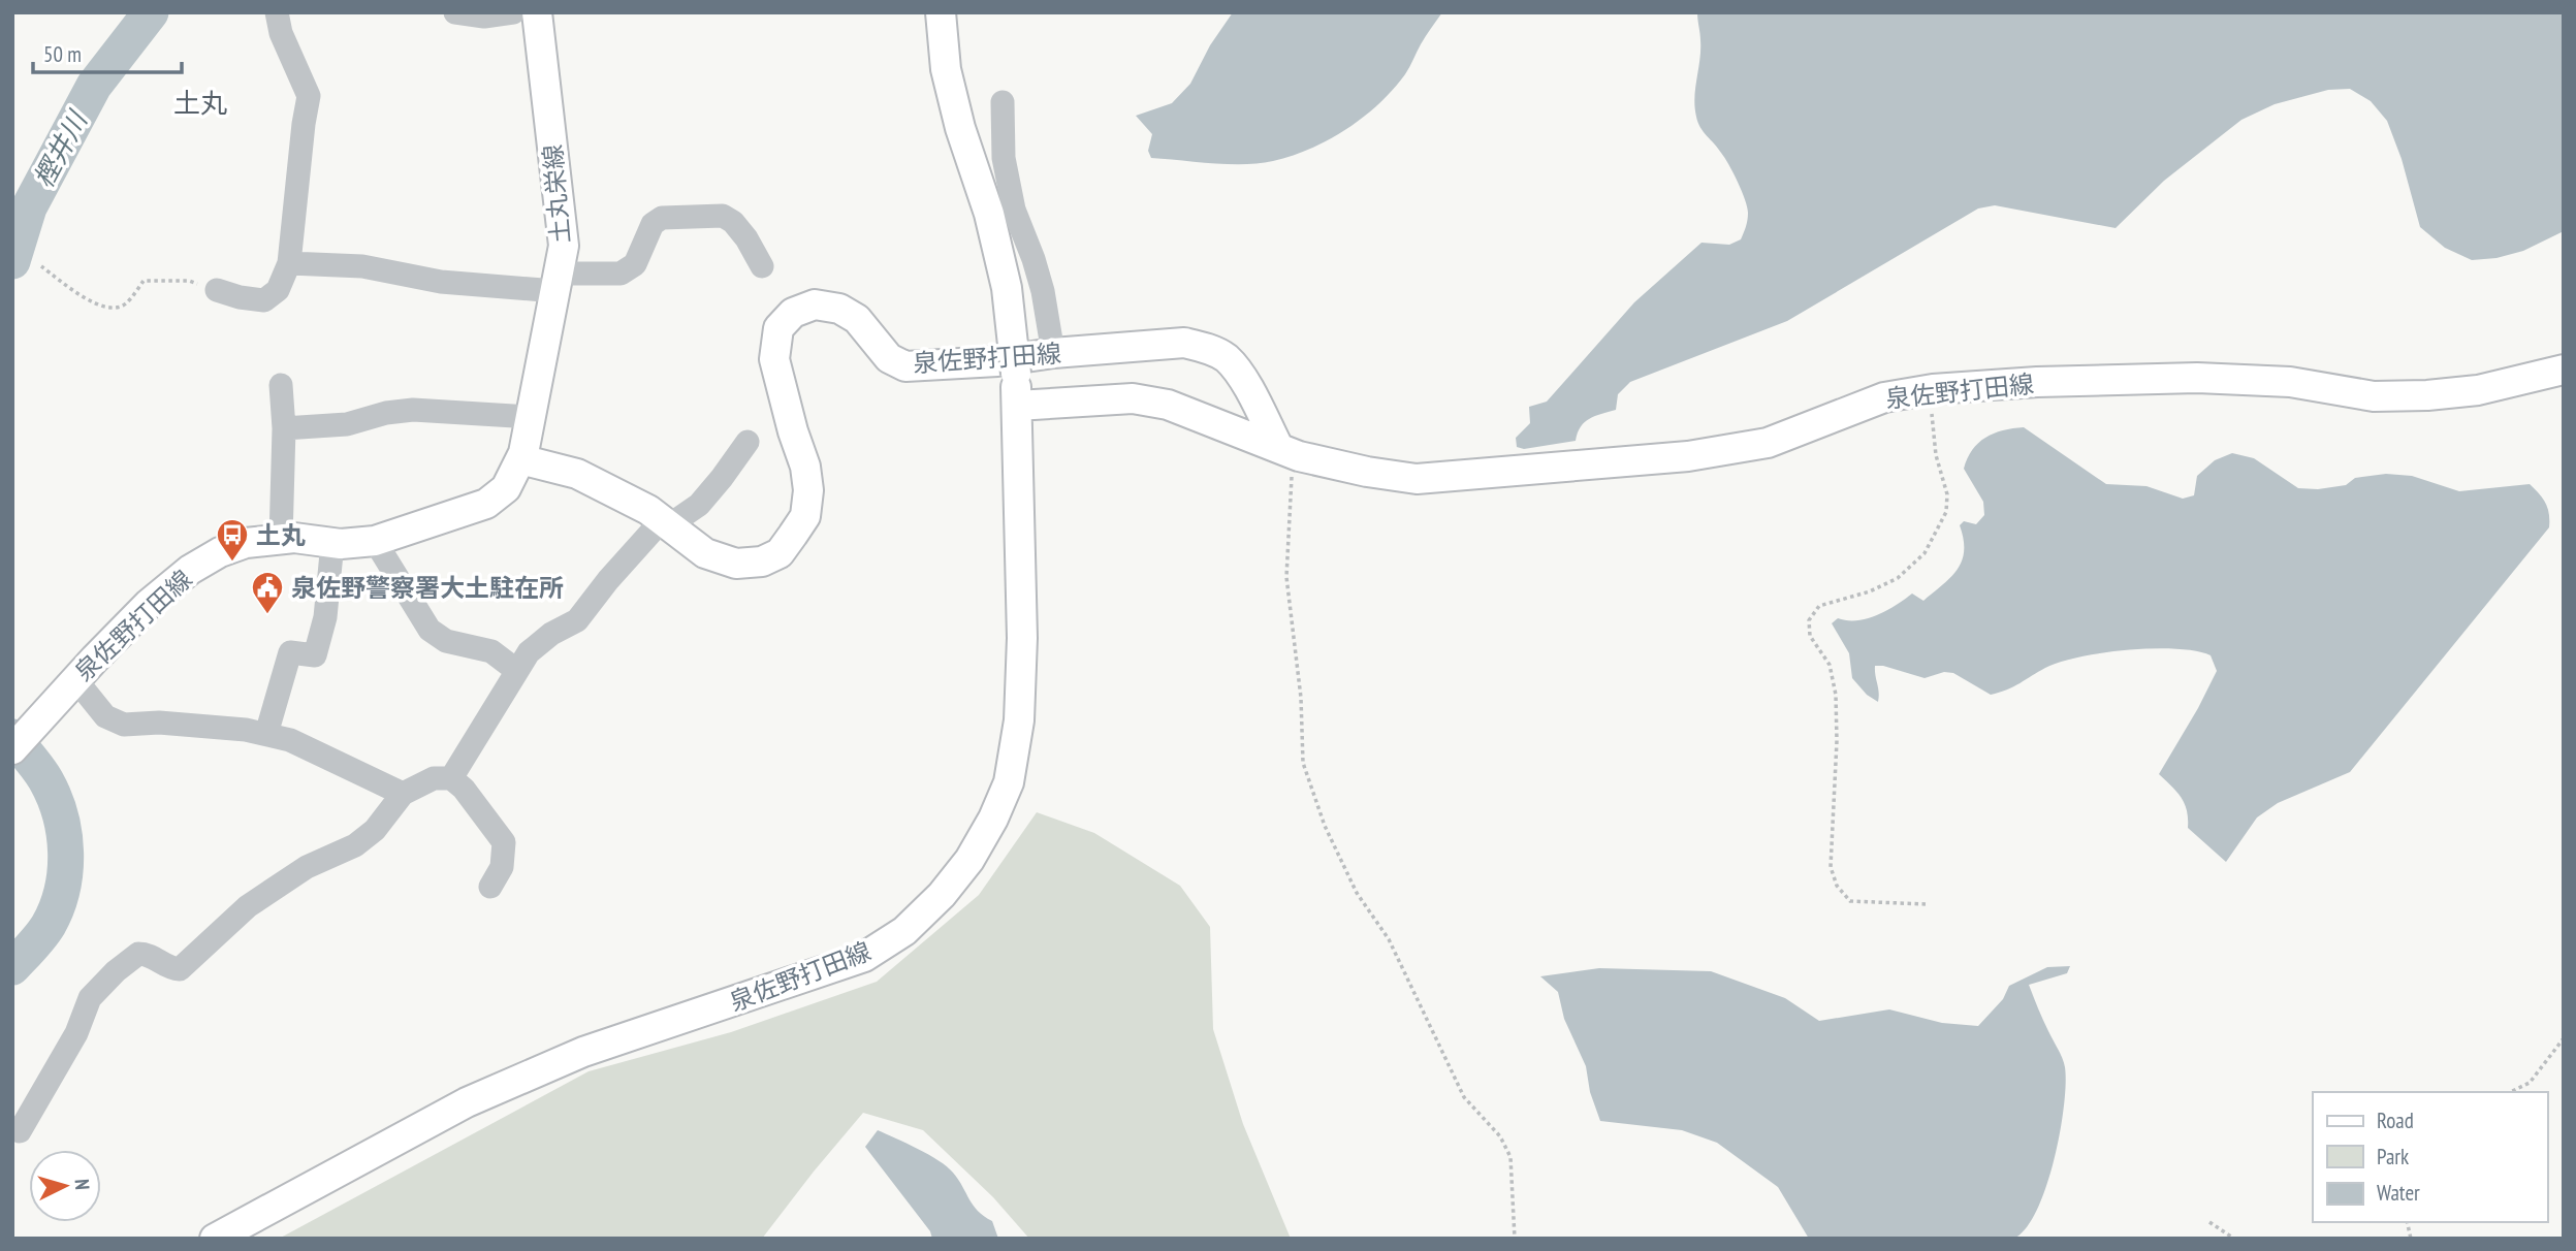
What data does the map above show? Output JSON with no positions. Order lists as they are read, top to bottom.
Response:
{
  "streets": {
    "main road": ["土丸栄線", "泉佐野打田線"]
  },
  "crossings": [
    ["土丸栄線", "泉佐野打田線"]
  ],
  "districts": ["土丸"],
  "water": ["樫井川"],
  "places": {
    "bus stop": ["土丸"],
    "public building": ["泉佐野警察署大土駐在所"]
  },
  "legend": ["Road", "Park", "Water"],
  "scale_bar": "50 m",
  "north": "right"
}
